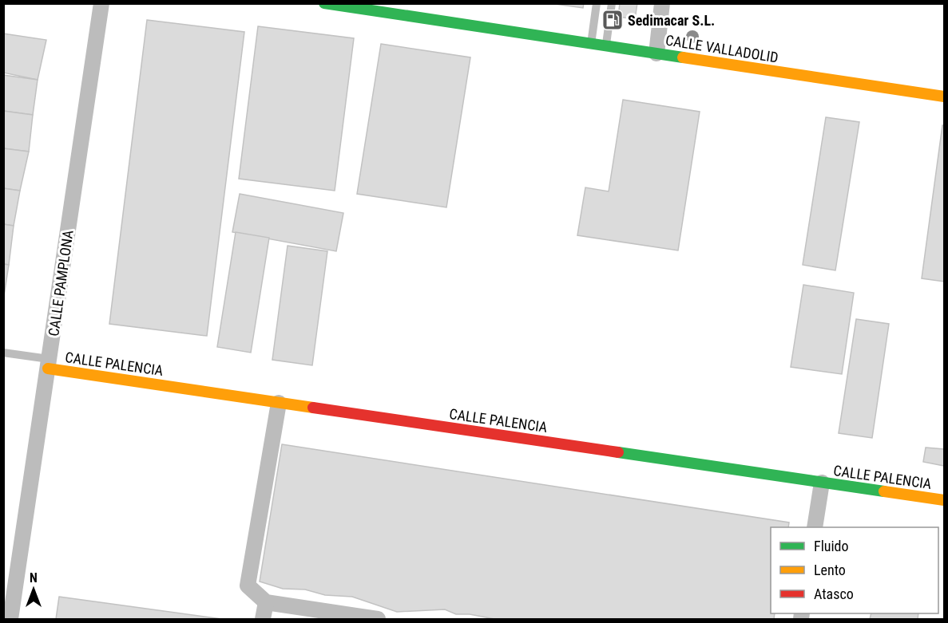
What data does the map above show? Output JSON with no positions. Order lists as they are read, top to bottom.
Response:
{
  "streets": {
    "street": ["CALLE VALLADOLID", "CALLE PAMPLONA", "CALLE PALENCIA"]
  },
  "crossings": [
    ["CALLE PAMPLONA", "CALLE PALENCIA"]
  ],
  "places": {
    "fuel station": ["Sedimacar S.L."]
  },
  "legend": ["Fluido", "Lento", "Atasco"],
  "north": "top"
}
